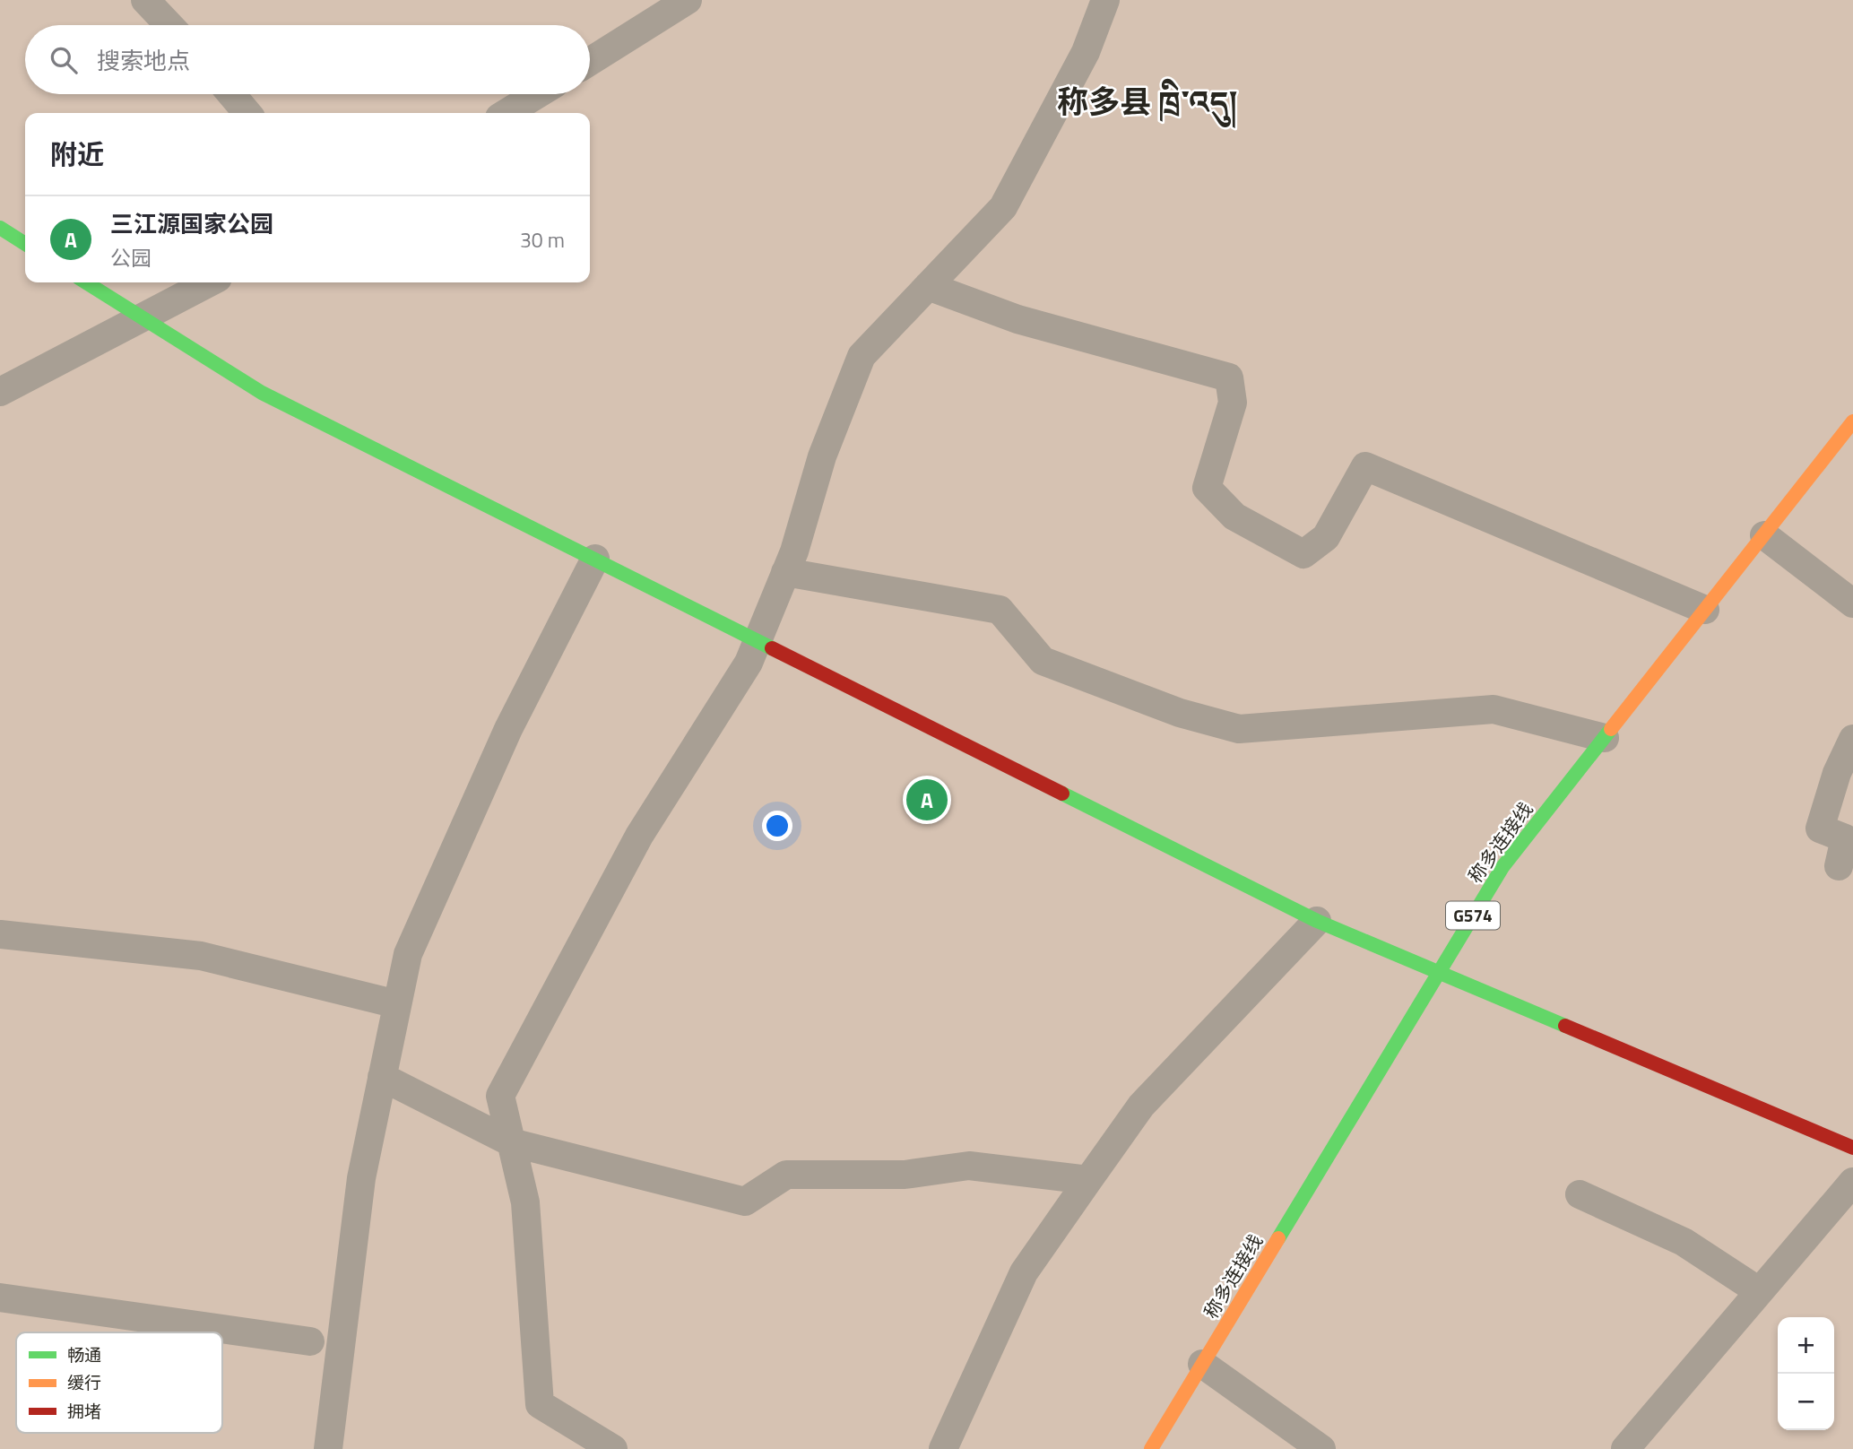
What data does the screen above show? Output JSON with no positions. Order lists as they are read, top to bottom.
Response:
{
  "streets": {
    "main road": ["称多连接线", "G574"]
  },
  "districts": ["称多县 ཁྲི་འདུ།"],
  "legend": ["畅通", "缓行", "拥堵"],
  "page": {
    "search": "搜索地点",
    "heading": "附近",
    "list": [
      {
        "mark": "A",
        "name": "三江源国家公园",
        "note": "公园",
        "value": "30 m"
      }
    ],
    "pins": "A",
    "map_buttons": ["+", "−"]
  }
}
